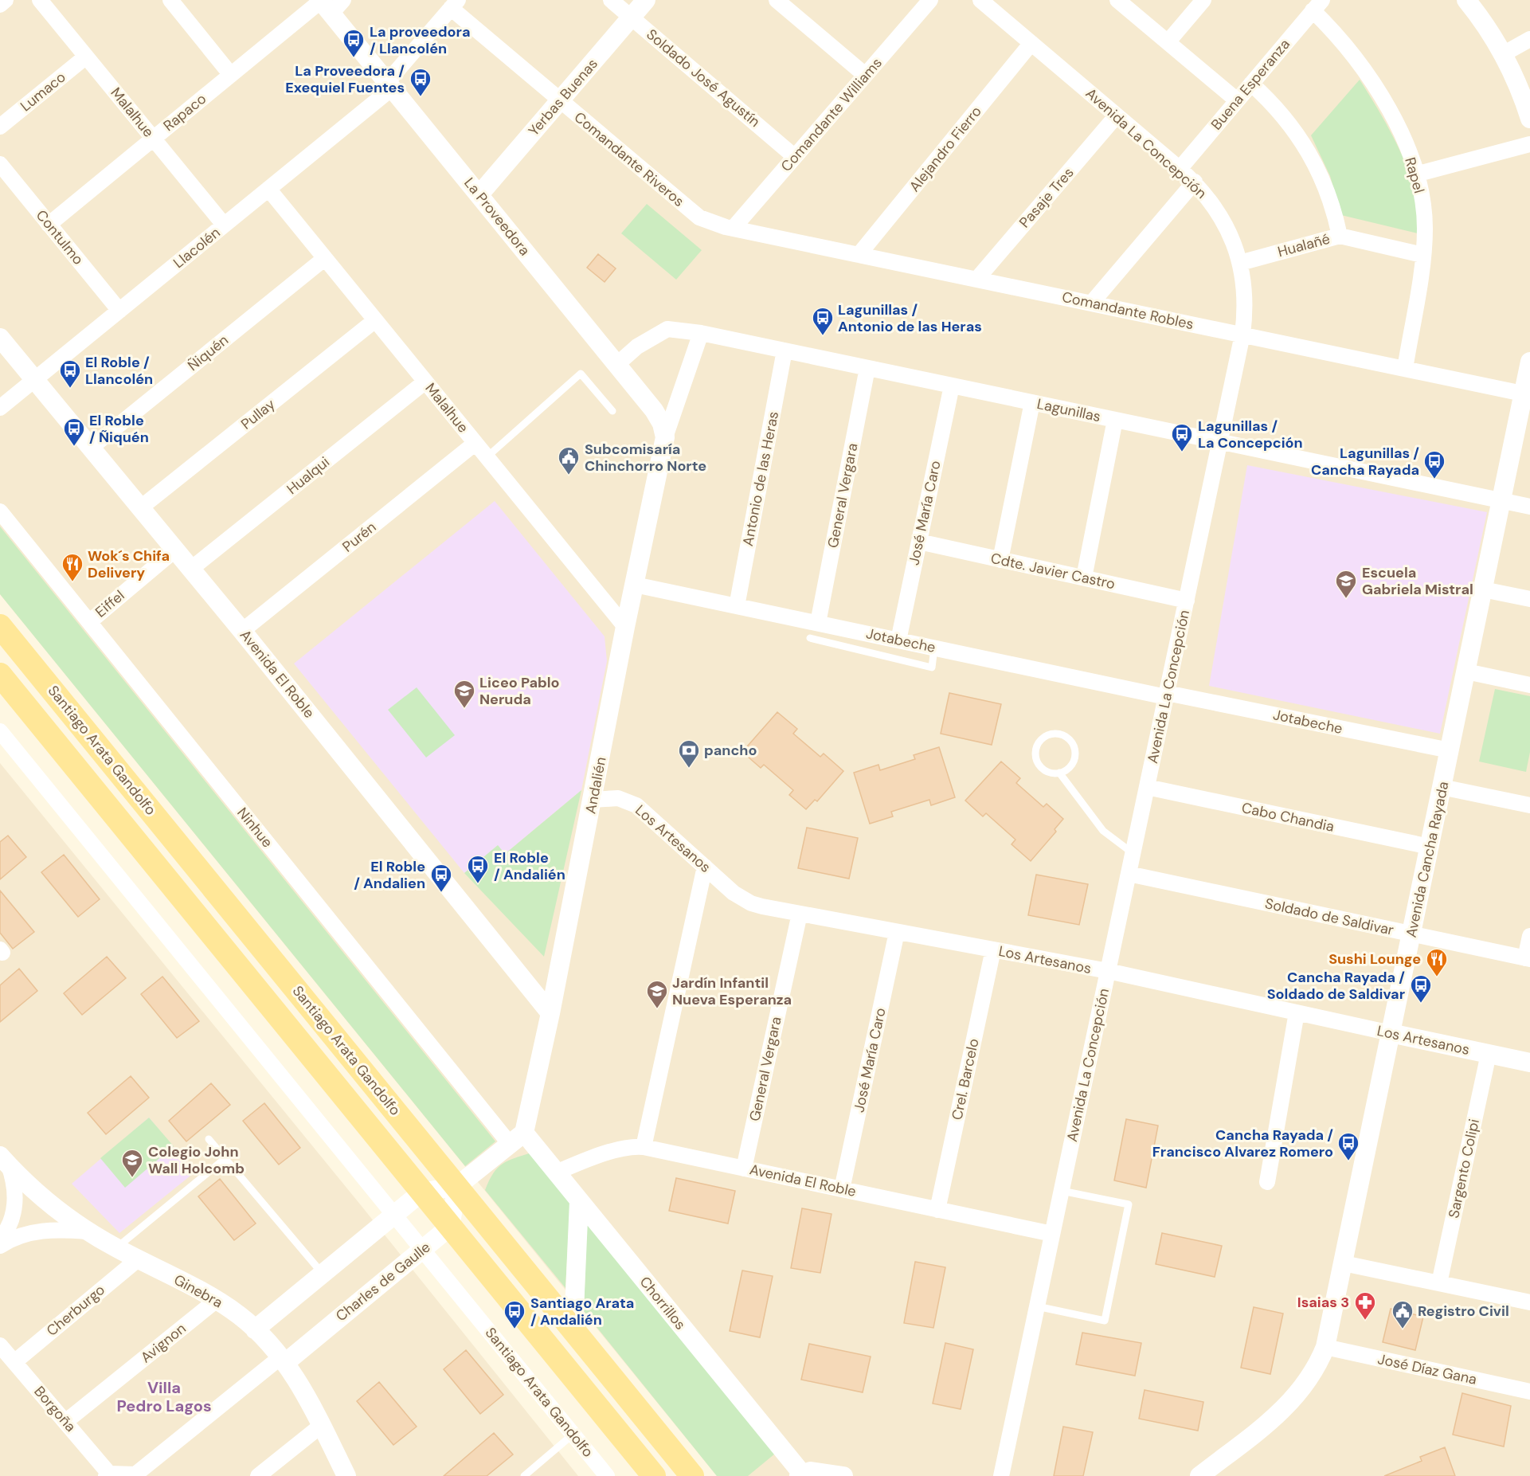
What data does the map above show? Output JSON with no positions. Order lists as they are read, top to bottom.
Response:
{
  "streets": {
    "main road": ["Santiago Arata Gandolfo"],
    "street": [
      "Soldado José Agustín",
      "Buena Esperanza",
      "Lumaco",
      "Yerbas Buenas",
      "Malalhue",
      "Rapaco",
      "Comandante Williams",
      "Avenida La Concepción",
      "Alejandro Fierro",
      "Comandante Riveros",
      "Rapel",
      "Pasaje Tres",
      "La Proveedora",
      "Contulmo",
      "Hualañé",
      "Llacolén",
      "Comandante Robles",
      "Ñiquén",
      "Lagunillas",
      "Pullay",
      "Hualqui",
      "Antonio de las Heras",
      "General Vergara",
      "José María Caro",
      "Purén",
      "Cdte. Javier Castro",
      "Eiffel",
      "Jotabeche",
      "Avenida El Roble",
      "Andalién",
      "Cabo Chandia",
      "Ninhue",
      "Los Artesanos",
      "Avenida Cancha Rayada",
      "Soldado de Saldivar",
      "Crel. Barcelo",
      "Sargento Colipi",
      "Charles de Gaulle",
      "Ginebra",
      "Chorrillos",
      "Cherburgo",
      "Avignon",
      "José Díaz Gana",
      "Borgoña"
    ]
  },
  "crossings": [
    ["Soldado José Agustín", "Yerbas Buenas"],
    ["Soldado José Agustín", "Comandante Williams"],
    ["Buena Esperanza", "Avenida La Concepción"],
    ["Buena Esperanza", "Rapel"],
    ["Lumaco", "Malalhue"],
    ["Yerbas Buenas", "Comandante Riveros"],
    ["Yerbas Buenas", "La Proveedora"],
    ["Malalhue", "Rapaco"],
    ["Malalhue", "Llacolén"],
    ["Malalhue", "Ñiquén"],
    ["Malalhue", "Pullay"],
    ["Malalhue", "Hualqui"],
    ["Malalhue", "Purén"],
    ["Malalhue", "Andalién"],
    ["Rapaco", "La Proveedora"],
    ["Rapaco", "Contulmo"],
    ["Comandante Williams", "Comandante Riveros"],
    ["Comandante Williams", "Comandante Robles"],
    ["Avenida La Concepción", "Alejandro Fierro"],
    ["Avenida La Concepción", "Pasaje Tres"],
    ["Avenida La Concepción", "Hualañé"],
    ["Avenida La Concepción", "Comandante Robles"],
    ["Avenida La Concepción", "Lagunillas"],
    ["Avenida La Concepción", "Cdte. Javier Castro"],
    ["Avenida La Concepción", "Jotabeche"],
    ["Avenida La Concepción", "Avenida El Roble"],
    ["Avenida La Concepción", "Cabo Chandia"],
    ["Avenida La Concepción", "Los Artesanos"],
    ["Avenida La Concepción", "Soldado de Saldivar"],
    ["Alejandro Fierro", "Comandante Robles"],
    ["Comandante Riveros", "Llacolén"],
    ["Comandante Riveros", "Comandante Robles"],
    ["Rapel", "Hualañé"],
    ["Rapel", "Comandante Robles"],
    ["Pasaje Tres", "Comandante Robles"],
    ["La Proveedora", "Llacolén"],
    ["La Proveedora", "Lagunillas"],
    ["La Proveedora", "Andalién"],
    ["Contulmo", "Llacolén"],
    ["Llacolén", "Avenida El Roble"],
    ["Comandante Robles", "Avenida Cancha Rayada"],
    ["Ñiquén", "Avenida El Roble"],
    ["Lagunillas", "Antonio de las Heras"],
    ["Lagunillas", "General Vergara"],
    ["Lagunillas", "José María Caro"],
    ["Lagunillas", "Avenida Cancha Rayada"],
    ["Pullay", "Avenida El Roble"],
    ["Hualqui", "Avenida El Roble"],
    ["Antonio de las Heras", "Jotabeche"],
    ["General Vergara", "Jotabeche"],
    ["General Vergara", "Avenida El Roble"],
    ["General Vergara", "Los Artesanos"],
    ["José María Caro", "Cdte. Javier Castro"],
    ["José María Caro", "Jotabeche"],
    ["José María Caro", "Avenida El Roble"],
    ["José María Caro", "Los Artesanos"],
    ["Purén", "Avenida El Roble"],
    ["Eiffel", "Avenida El Roble"],
    ["Eiffel", "Ninhue"],
    ["Jotabeche", "Andalién"],
    ["Jotabeche", "Avenida Cancha Rayada"],
    ["Avenida El Roble", "Andalién"],
    ["Avenida El Roble", "Crel. Barcelo"],
    ["Avenida El Roble", "Chorrillos"],
    ["Santiago Arata Gandolfo", "Charles de Gaulle"],
    ["Andalién", "Ninhue"],
    ["Andalién", "Los Artesanos"],
    ["Andalién", "Chorrillos"],
    ["Cabo Chandia", "Avenida Cancha Rayada"],
    ["Ninhue", "Chorrillos"],
    ["Los Artesanos", "Avenida Cancha Rayada"],
    ["Los Artesanos", "Crel. Barcelo"],
    ["Los Artesanos", "Sargento Colipi"],
    ["Avenida Cancha Rayada", "Soldado de Saldivar"],
    ["Avenida Cancha Rayada", "José Díaz Gana"],
    ["Charles de Gaulle", "Ginebra"],
    ["Charles de Gaulle", "Borgoña"],
    ["Ginebra", "Cherburgo"],
    ["Ginebra", "Avignon"],
    ["Cherburgo", "Borgoña"],
    ["Avignon", "Borgoña"]
  ],
  "districts": ["Villa Pedro Lagos"],
  "places": {
    "bus stop": [
      "La proveedora / Llancolén",
      "La Proveedora / Exequiel Fuentes",
      "Lagunillas / Antonio de las Heras",
      "El Roble / Llancolén",
      "El Roble / Ñiquén",
      "Lagunillas / La Concepción",
      "Lagunillas / Cancha Rayada",
      "El Roble / Andalién",
      "El Roble / Andalien",
      "Cancha Rayada / Soldado de Saldivar",
      "Cancha Rayada / Francisco Alvarez Romero",
      "Santiago Arata / Andalién"
    ],
    "public building": ["Subcomisaría Chinchorro Norte", "Registro Civil"],
    "restaurant": ["Wok´s Chifa Delivery", "Sushi Lounge"],
    "school or university": [
      "Escuela Gabriela Mistral",
      "Liceo Pablo Neruda",
      "Jardín Infantil Nueva Esperanza",
      "Colegio John Wall Holcomb"
    ],
    "bank": ["pancho"],
    "pharmacy": ["Isaias 3"]
  }
}
